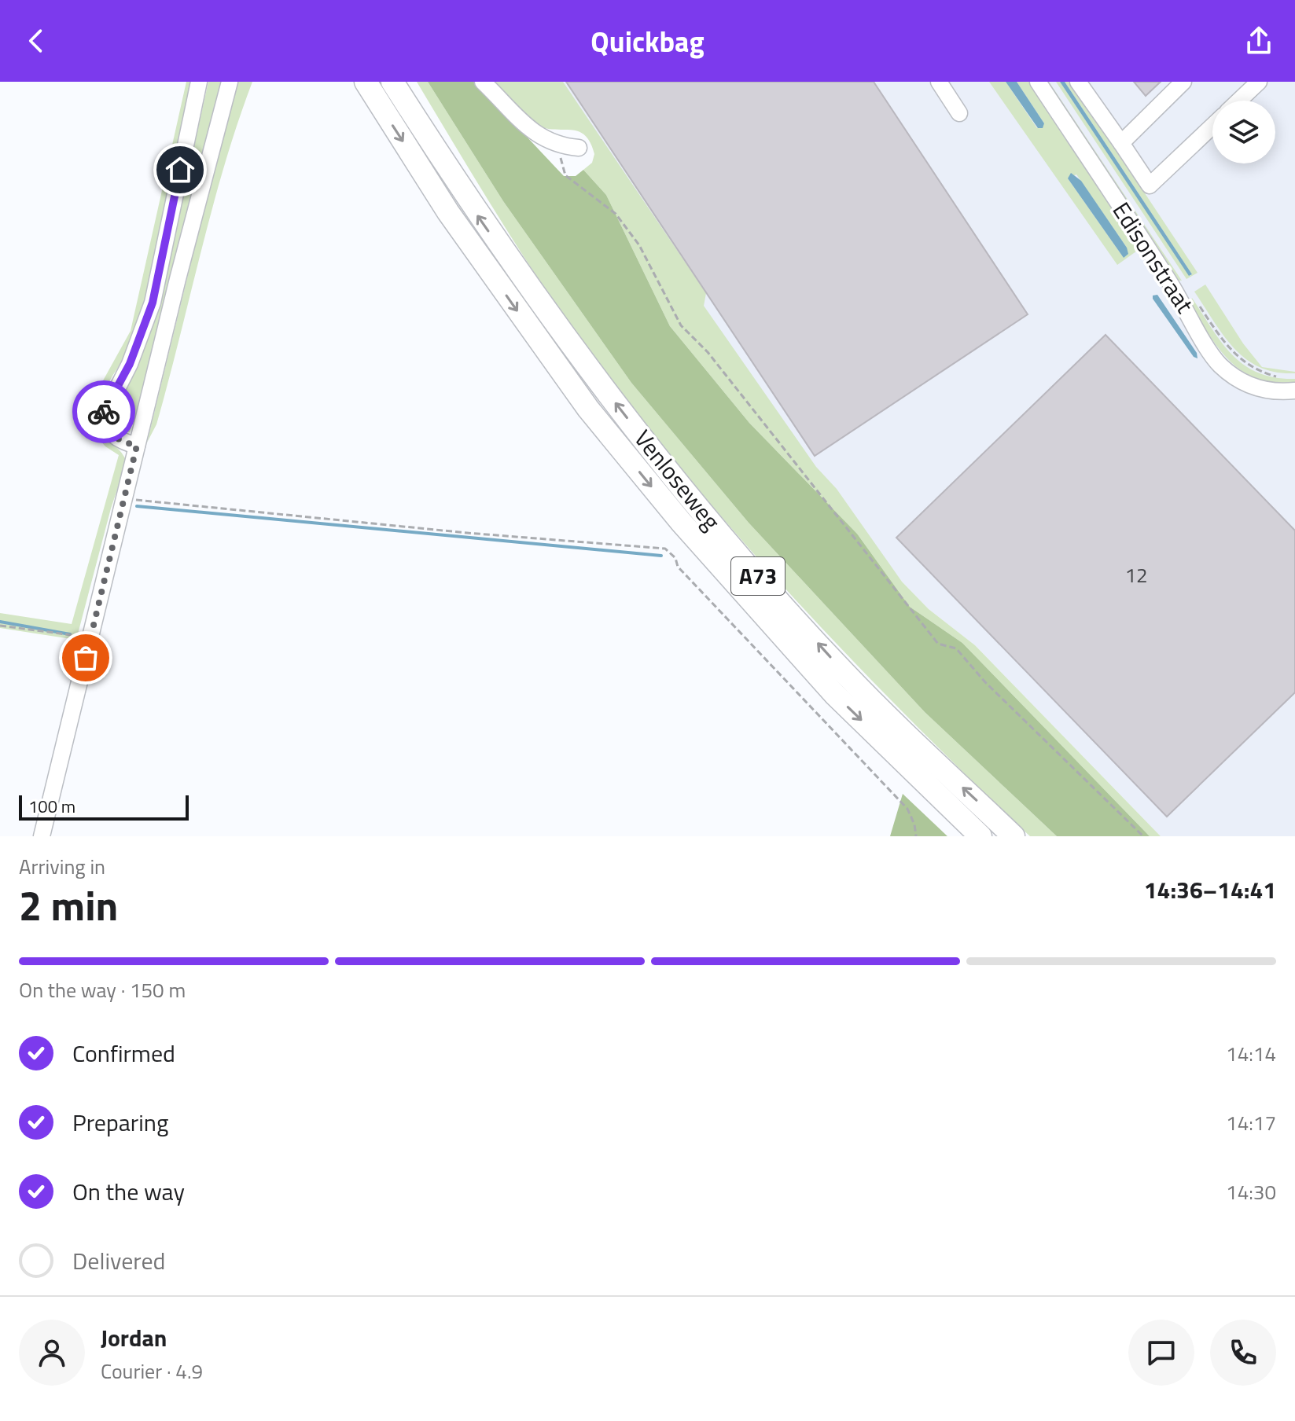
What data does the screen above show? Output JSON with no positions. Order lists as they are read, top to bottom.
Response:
{
  "streets": {
    "highway": ["Venloseweg", "A73"],
    "street": ["Edisonstraat"]
  },
  "house_numbers": ["12"],
  "scale_bar": "100 m",
  "page": {
    "header": "Quickbag",
    "scale": "100 m",
    "heading": ["2 min", "Arriving in", "14:36–14:41"],
    "panel": ["Jordan", "Courier · 4.9"],
    "bar": "On the way · 150 m",
    "list": [
      ["Confirmed", "14:14"],
      ["Preparing", "14:17"],
      ["On the way", "14:30"],
      "Delivered"
    ]
  }
}
